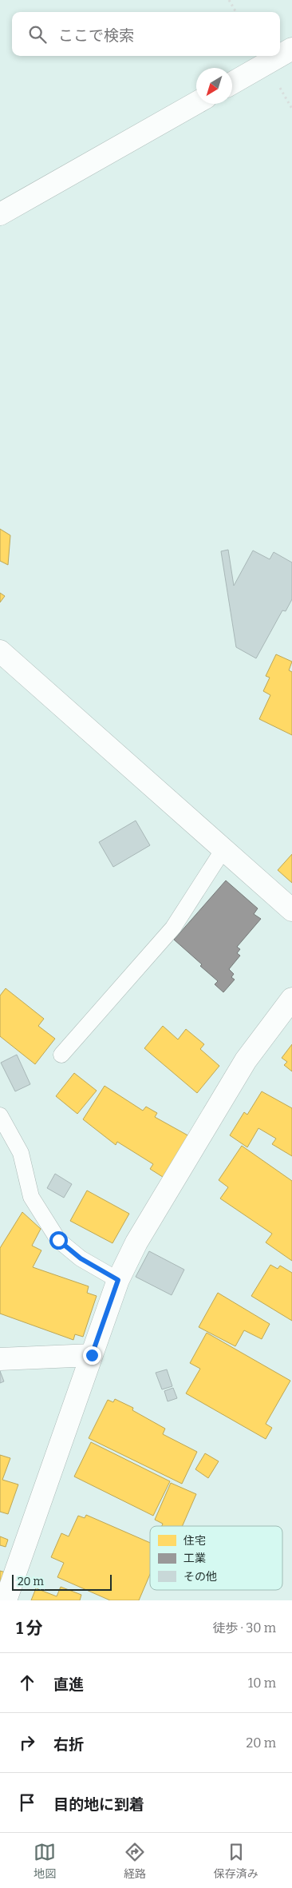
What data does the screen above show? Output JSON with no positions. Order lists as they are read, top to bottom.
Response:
{
  "legend": ["住宅", "工業", "その他"],
  "scale_bar": "20 m",
  "north": "bottom left",
  "page": {
    "search": "ここで検索",
    "scale": "20 m",
    "heading": ["1 分", "徒歩 · 30 m"],
    "list": [
      ["直進", "10 m"],
      ["右折", "20 m"],
      "目的地に到着"
    ],
    "nav": ["地図", "経路", "保存済み"]
  }
}
